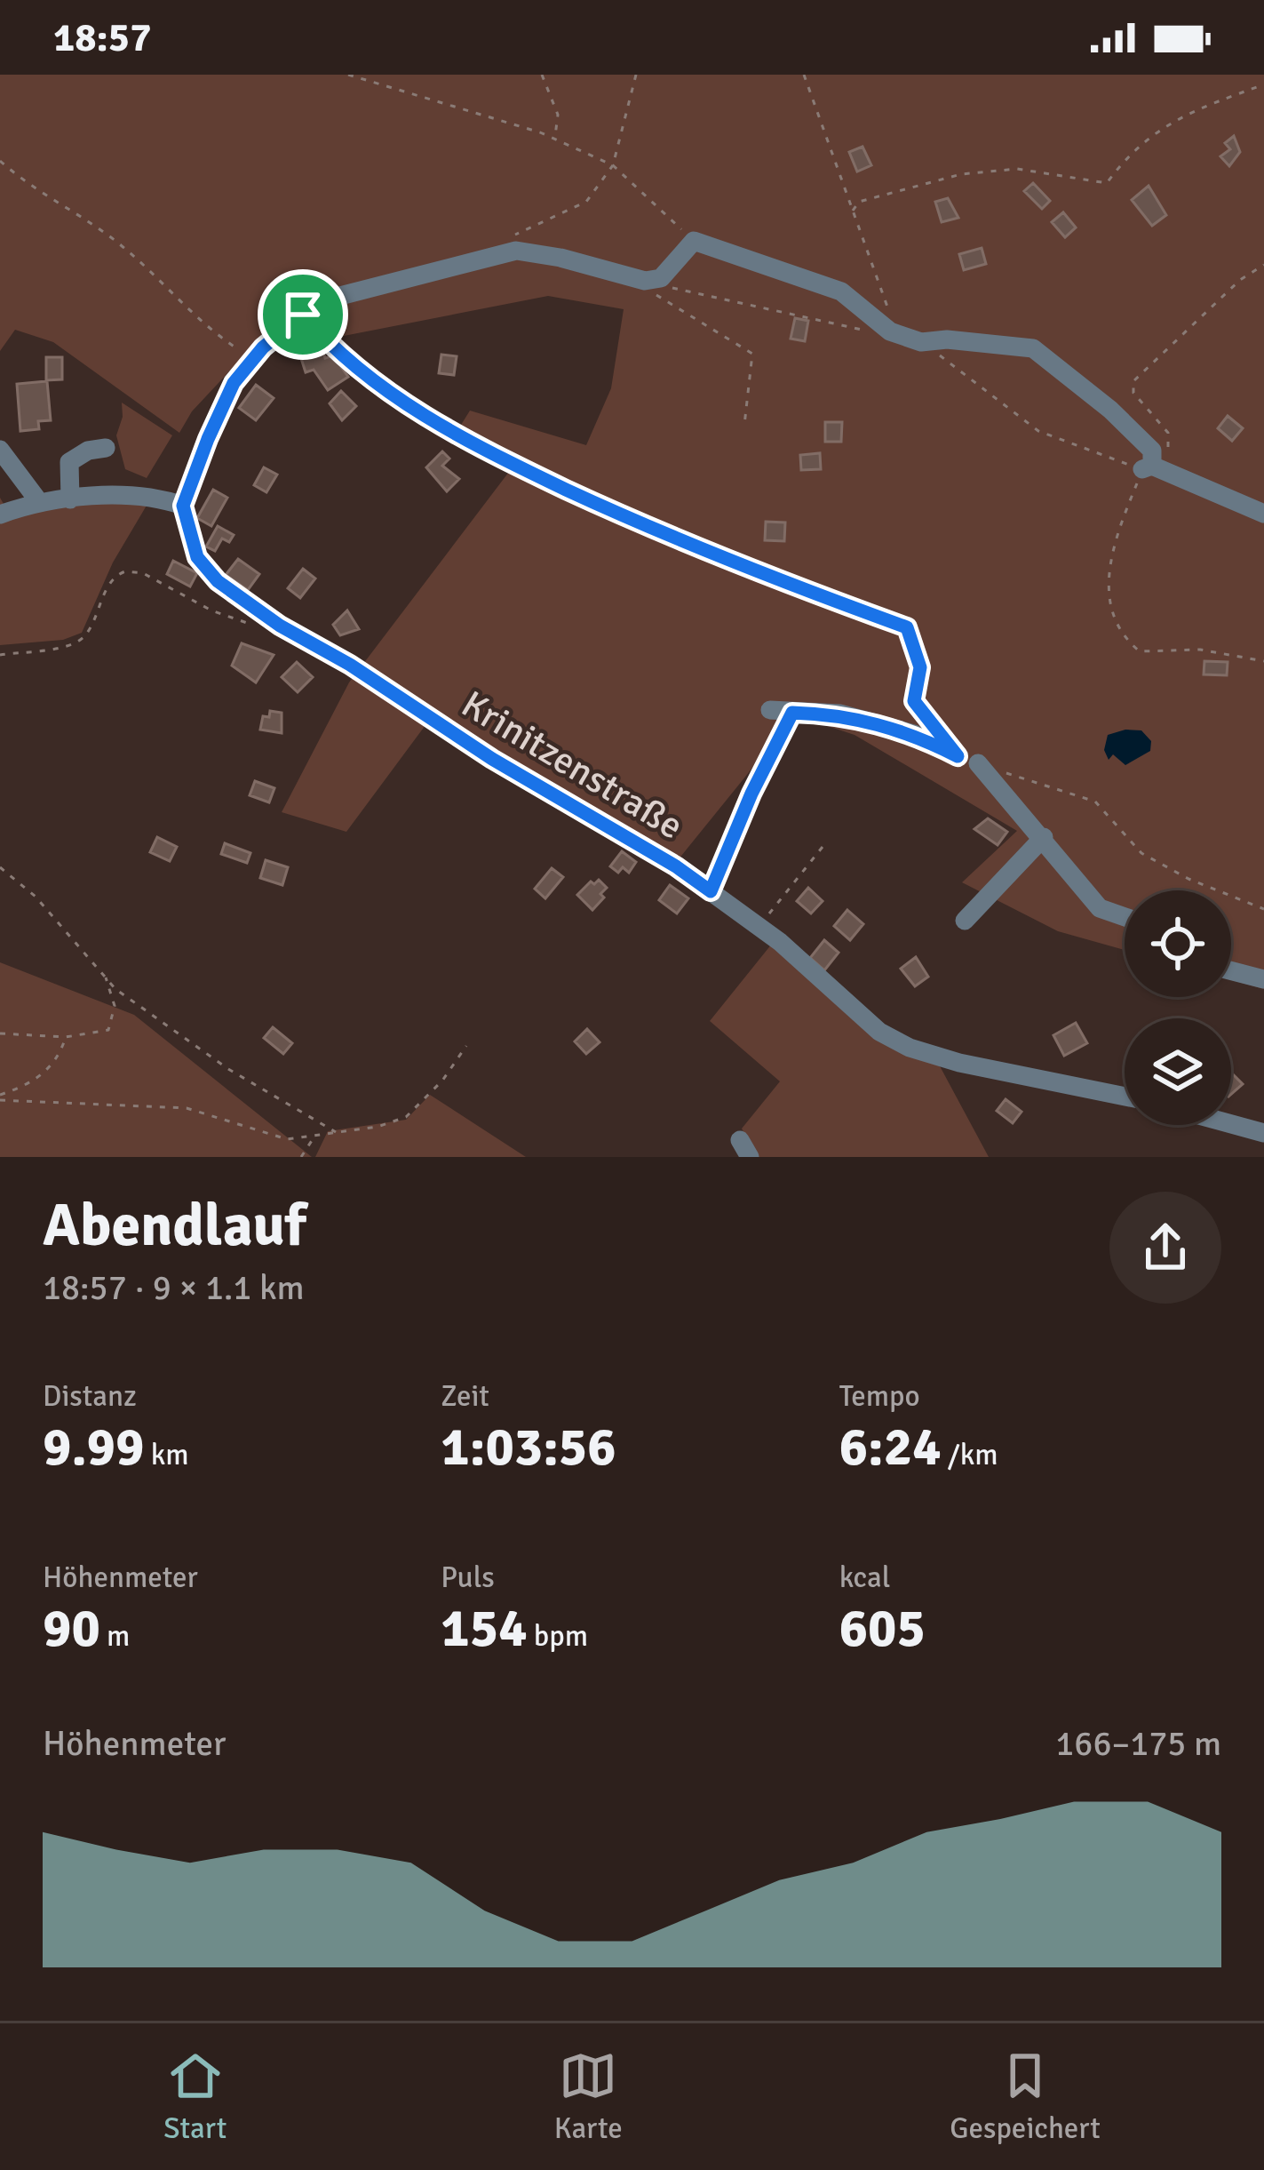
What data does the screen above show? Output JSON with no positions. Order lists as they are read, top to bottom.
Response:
{
  "streets": {
    "street": ["Krinitzenstraße"]
  },
  "page": {
    "status": "18:57",
    "heading": ["Abendlauf", "18:57 · 9 × 1.1 km"],
    "stats": [
      ["Distanz", "9.99 km"],
      ["Zeit", "1:03:56"],
      ["Tempo", "6:24 /km"],
      ["Höhenmeter", "90 m"],
      ["Puls", "154 bpm"],
      ["kcal", "605"]
    ],
    "chart": ["Höhenmeter", "166–175 m"],
    "tabs": ["Start", "Karte", "Gespeichert"]
  }
}
